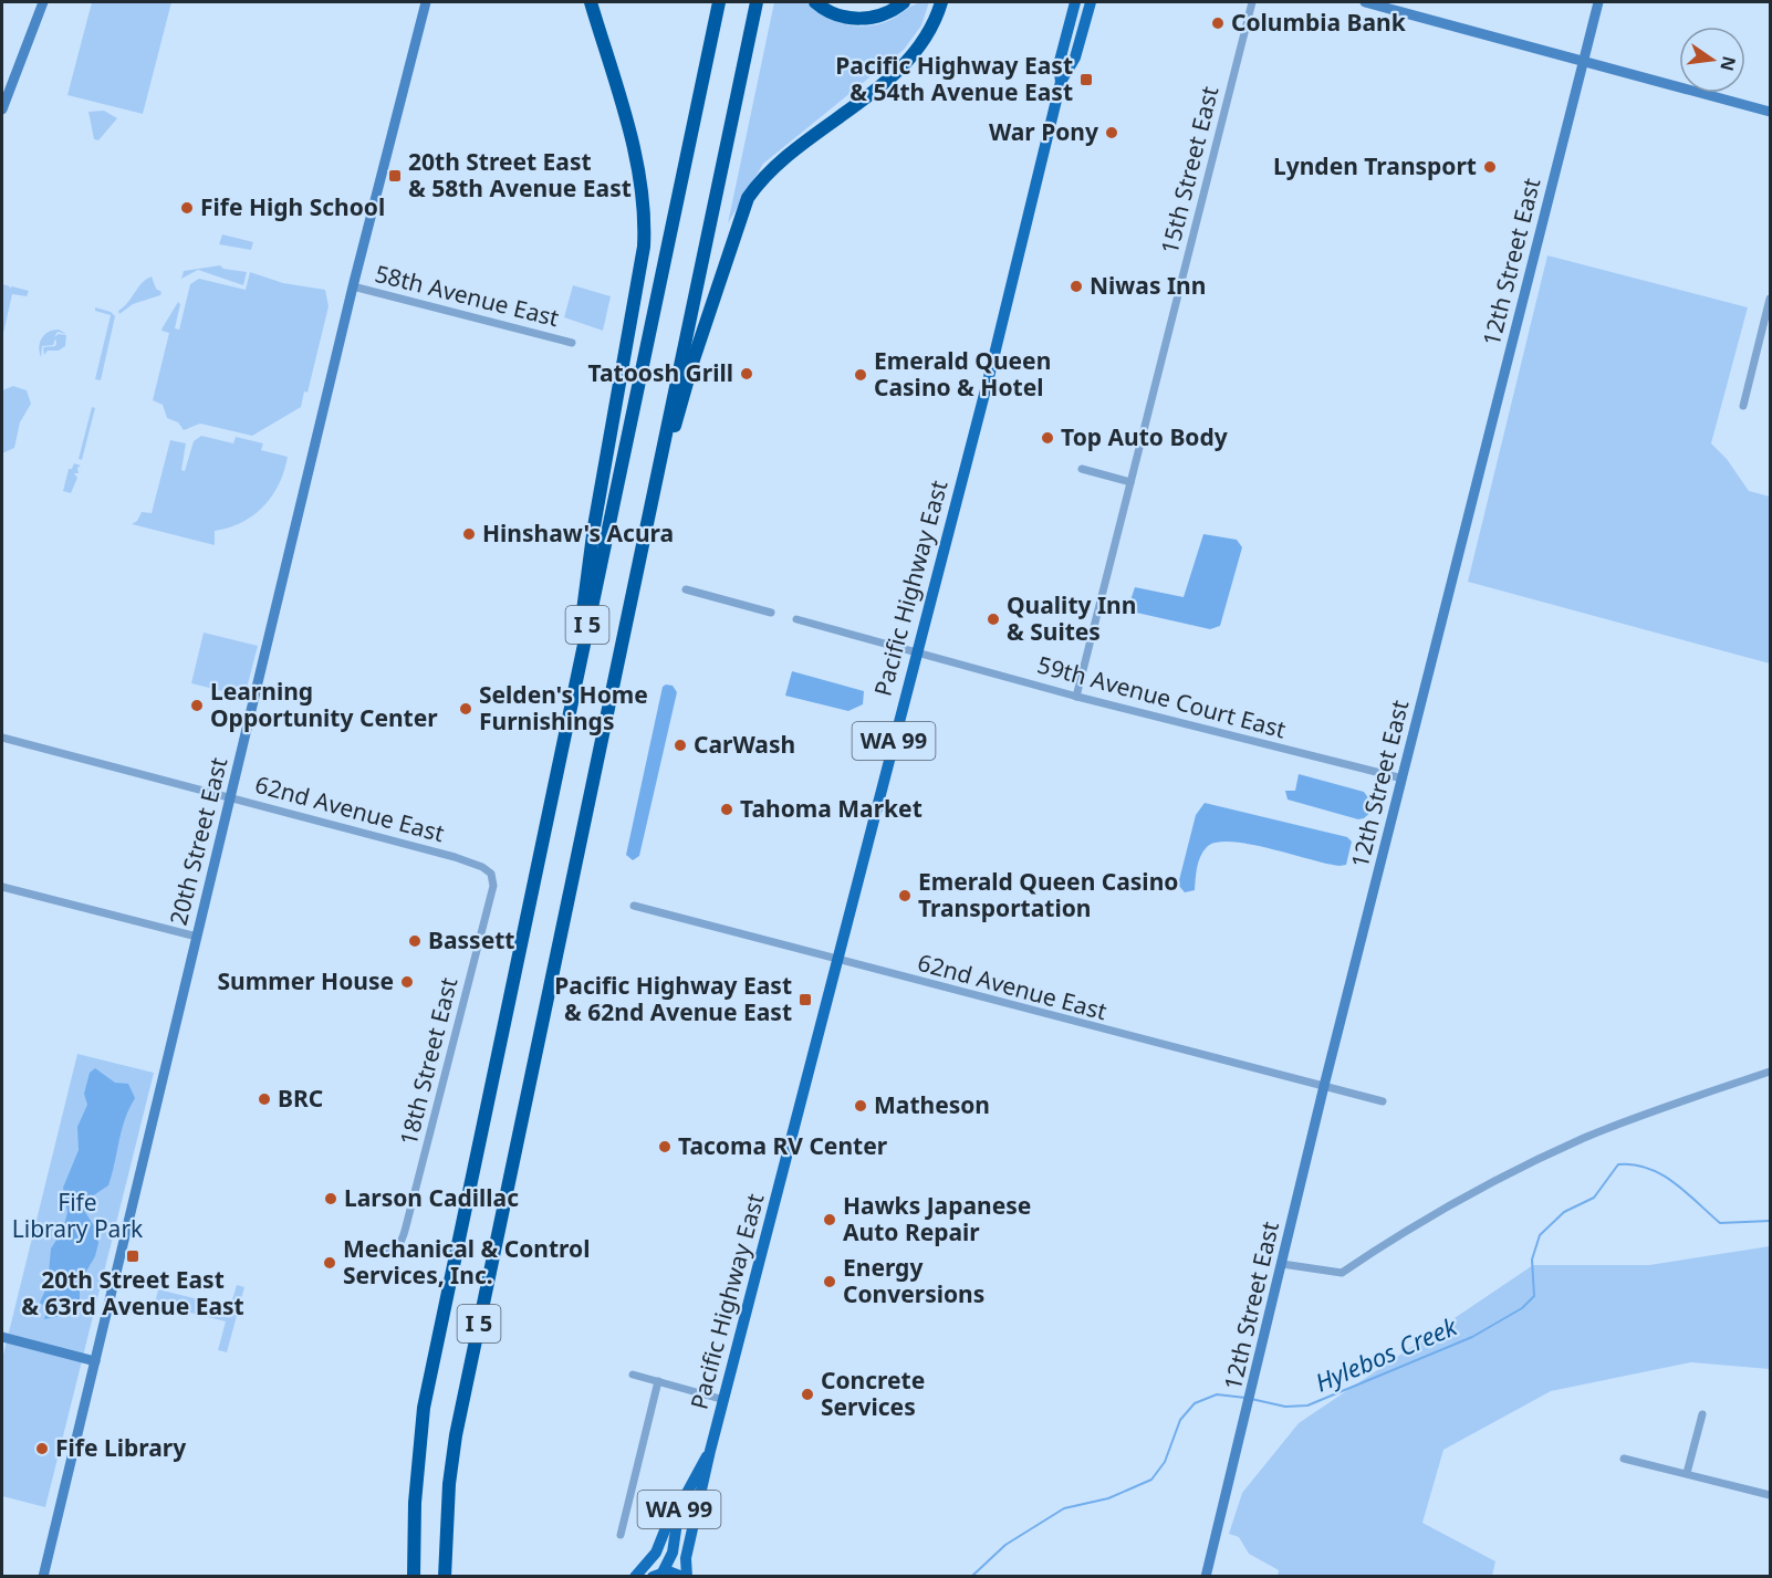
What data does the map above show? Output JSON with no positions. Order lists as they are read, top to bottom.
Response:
{
  "streets": {
    "highway": ["I 5"],
    "main road": [
      "12th Street East",
      "Pacific Highway East",
      "WA 99",
      "20th Street East"
    ],
    "street": [
      "15th Street East",
      "58th Avenue East",
      "59th Avenue Court East",
      "62nd Avenue East",
      "18th Street East"
    ]
  },
  "crossings": [
    ["15th Street East", "59th Avenue Court East"],
    ["12th Street East", "59th Avenue Court East"],
    ["12th Street East", "62nd Avenue East"],
    ["58th Avenue East", "20th Street East"],
    ["Pacific Highway East", "59th Avenue Court East"],
    ["Pacific Highway East", "WA 99"],
    ["Pacific Highway East", "62nd Avenue East"],
    ["62nd Avenue East", "20th Street East"],
    ["62nd Avenue East", "18th Street East"]
  ],
  "water": ["Hylebos Creek"],
  "parks": ["Fife Library Park"],
  "places": {
    "other": [
      "Columbia Bank",
      "War Pony",
      "Lynden Transport",
      "Fife High School",
      "Niwas Inn",
      "Tatoosh Grill",
      "Emerald Queen Casino & Hotel",
      "Top Auto Body",
      "Hinshaw's Acura",
      "Quality Inn & Suites",
      "Learning Opportunity Center",
      "Selden's Home Furnishings",
      "CarWash",
      "Tahoma Market",
      "Emerald Queen Casino Transportation",
      "Bassett",
      "Summer House",
      "BRC",
      "Matheson",
      "Tacoma RV Center",
      "Larson Cadillac",
      "Hawks Japanese Auto Repair",
      "Mechanical & Control Services, Inc.",
      "Energy Conversions",
      "Concrete Services",
      "Fife Library"
    ],
    "transit": [
      "Pacific Highway East & 54th Avenue East",
      "20th Street East & 58th Avenue East",
      "Pacific Highway East & 62nd Avenue East",
      "20th Street East & 63rd Avenue East"
    ]
  },
  "north": "right"
}
